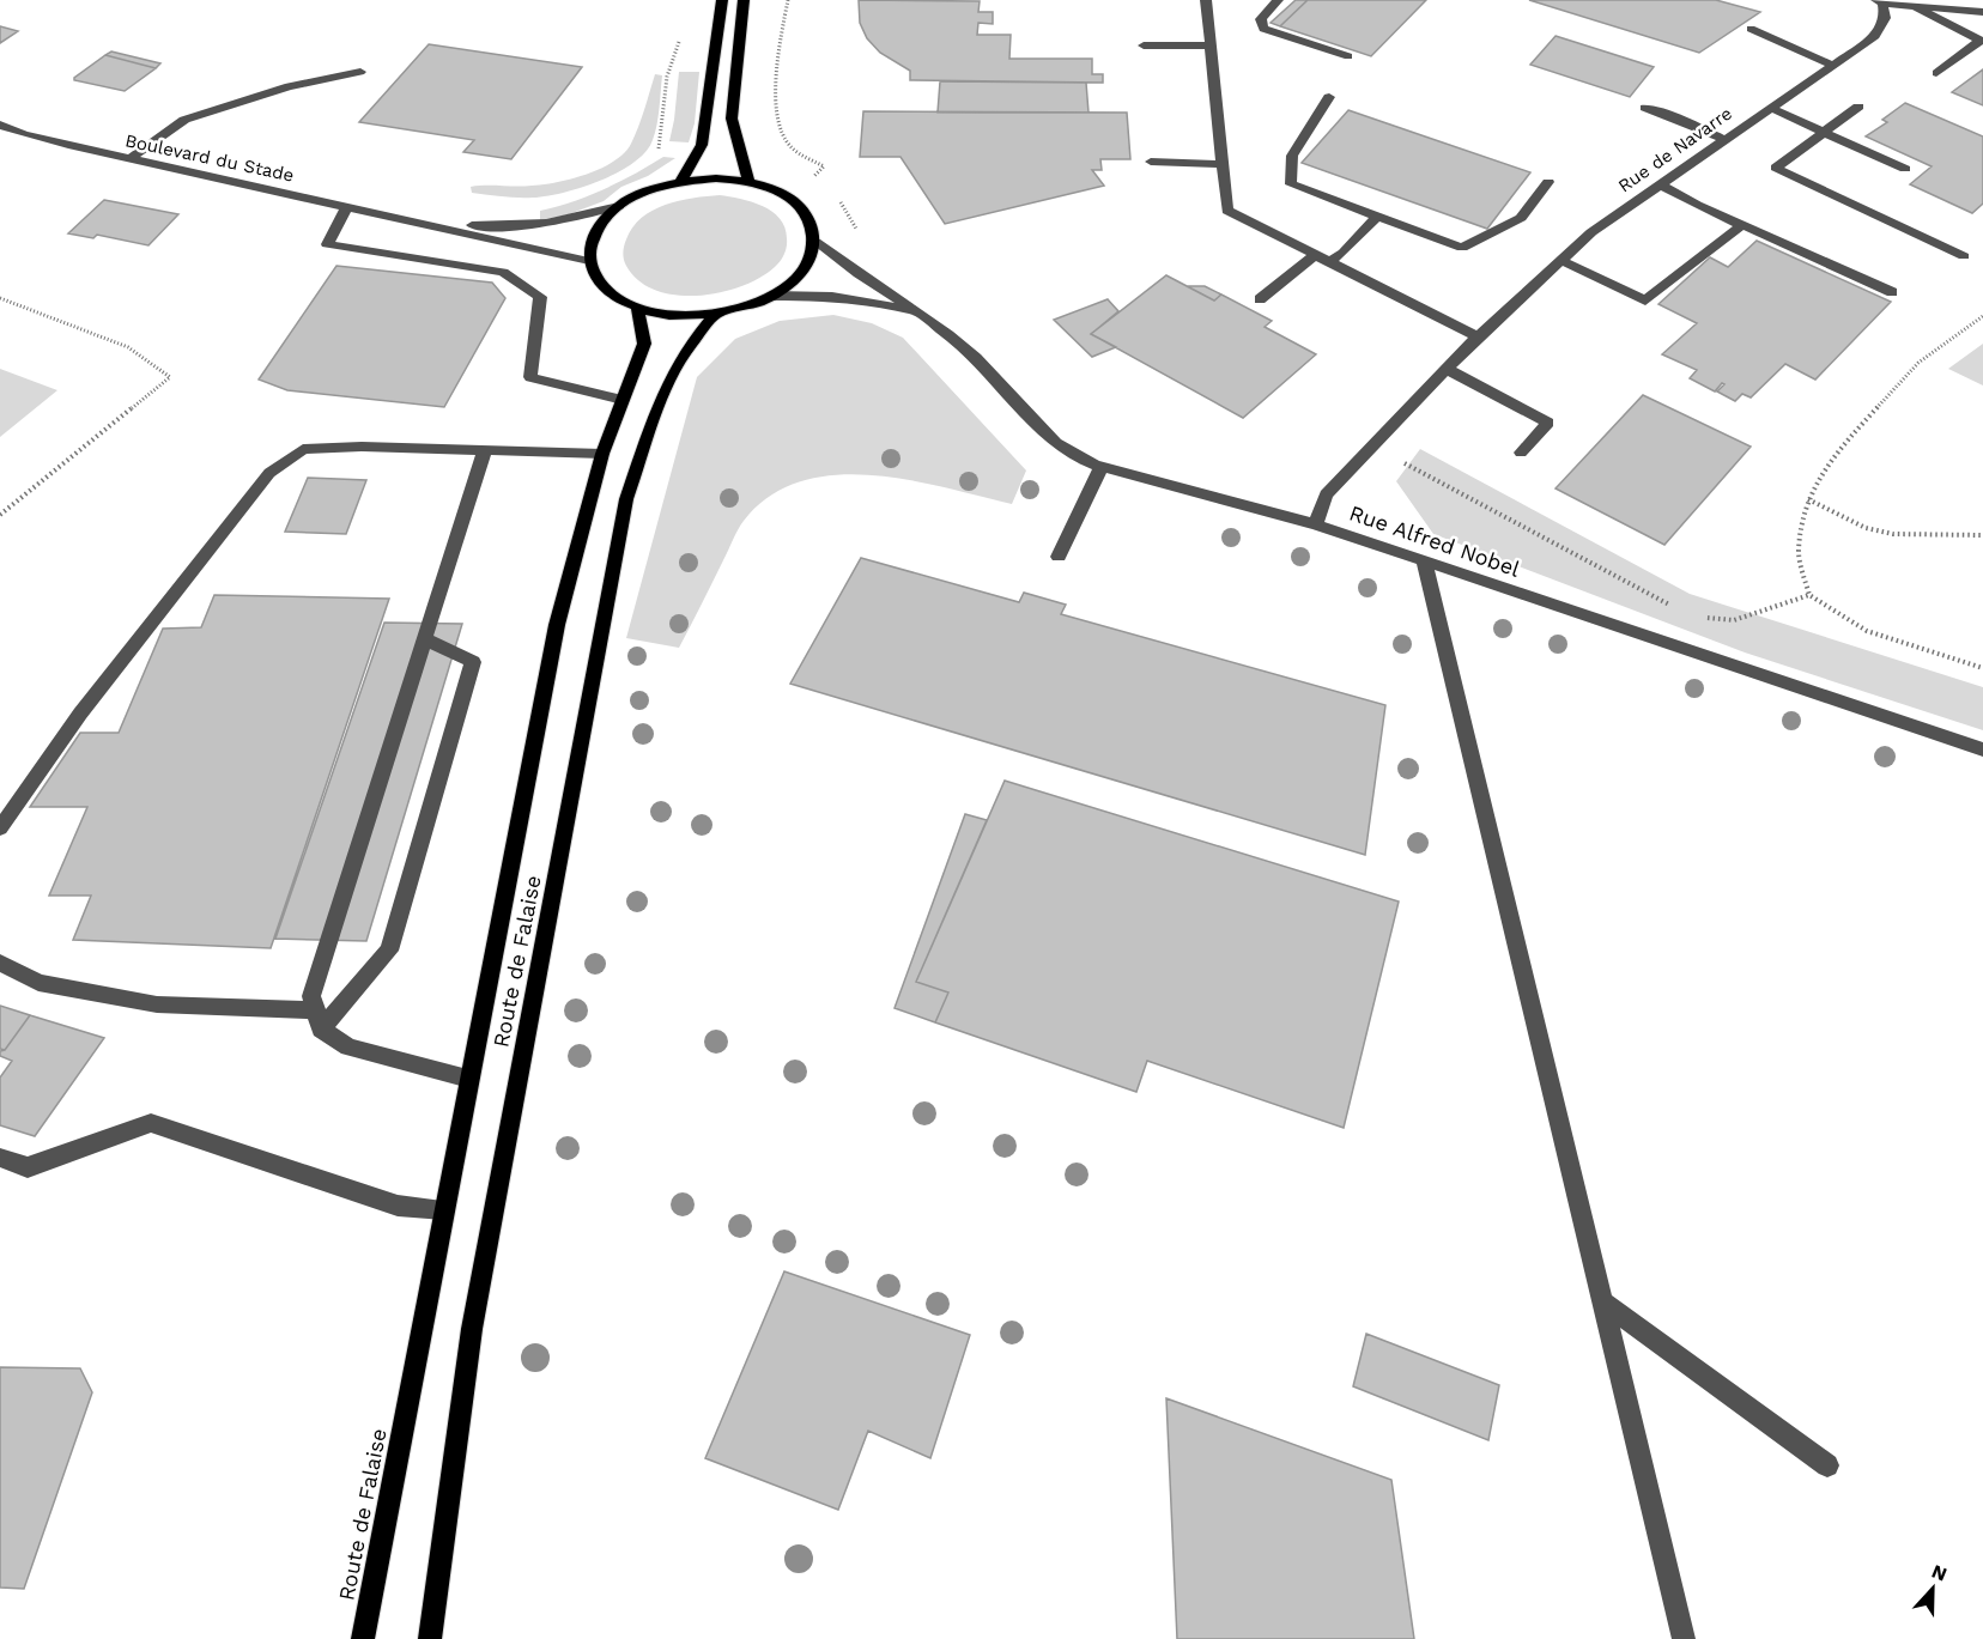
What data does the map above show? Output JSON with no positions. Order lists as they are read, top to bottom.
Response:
{
  "streets": {
    "main road": ["Route de Falaise"],
    "street": ["Rue de Navarre", "Boulevard du Stade", "Rue Alfred Nobel"]
  },
  "crossings": [
    ["Rue de Navarre", "Rue Alfred Nobel"],
    ["Boulevard du Stade", "Rue Alfred Nobel"],
    ["Boulevard du Stade", "Route de Falaise"],
    ["Rue Alfred Nobel", "Route de Falaise"]
  ],
  "north": "top"
}
